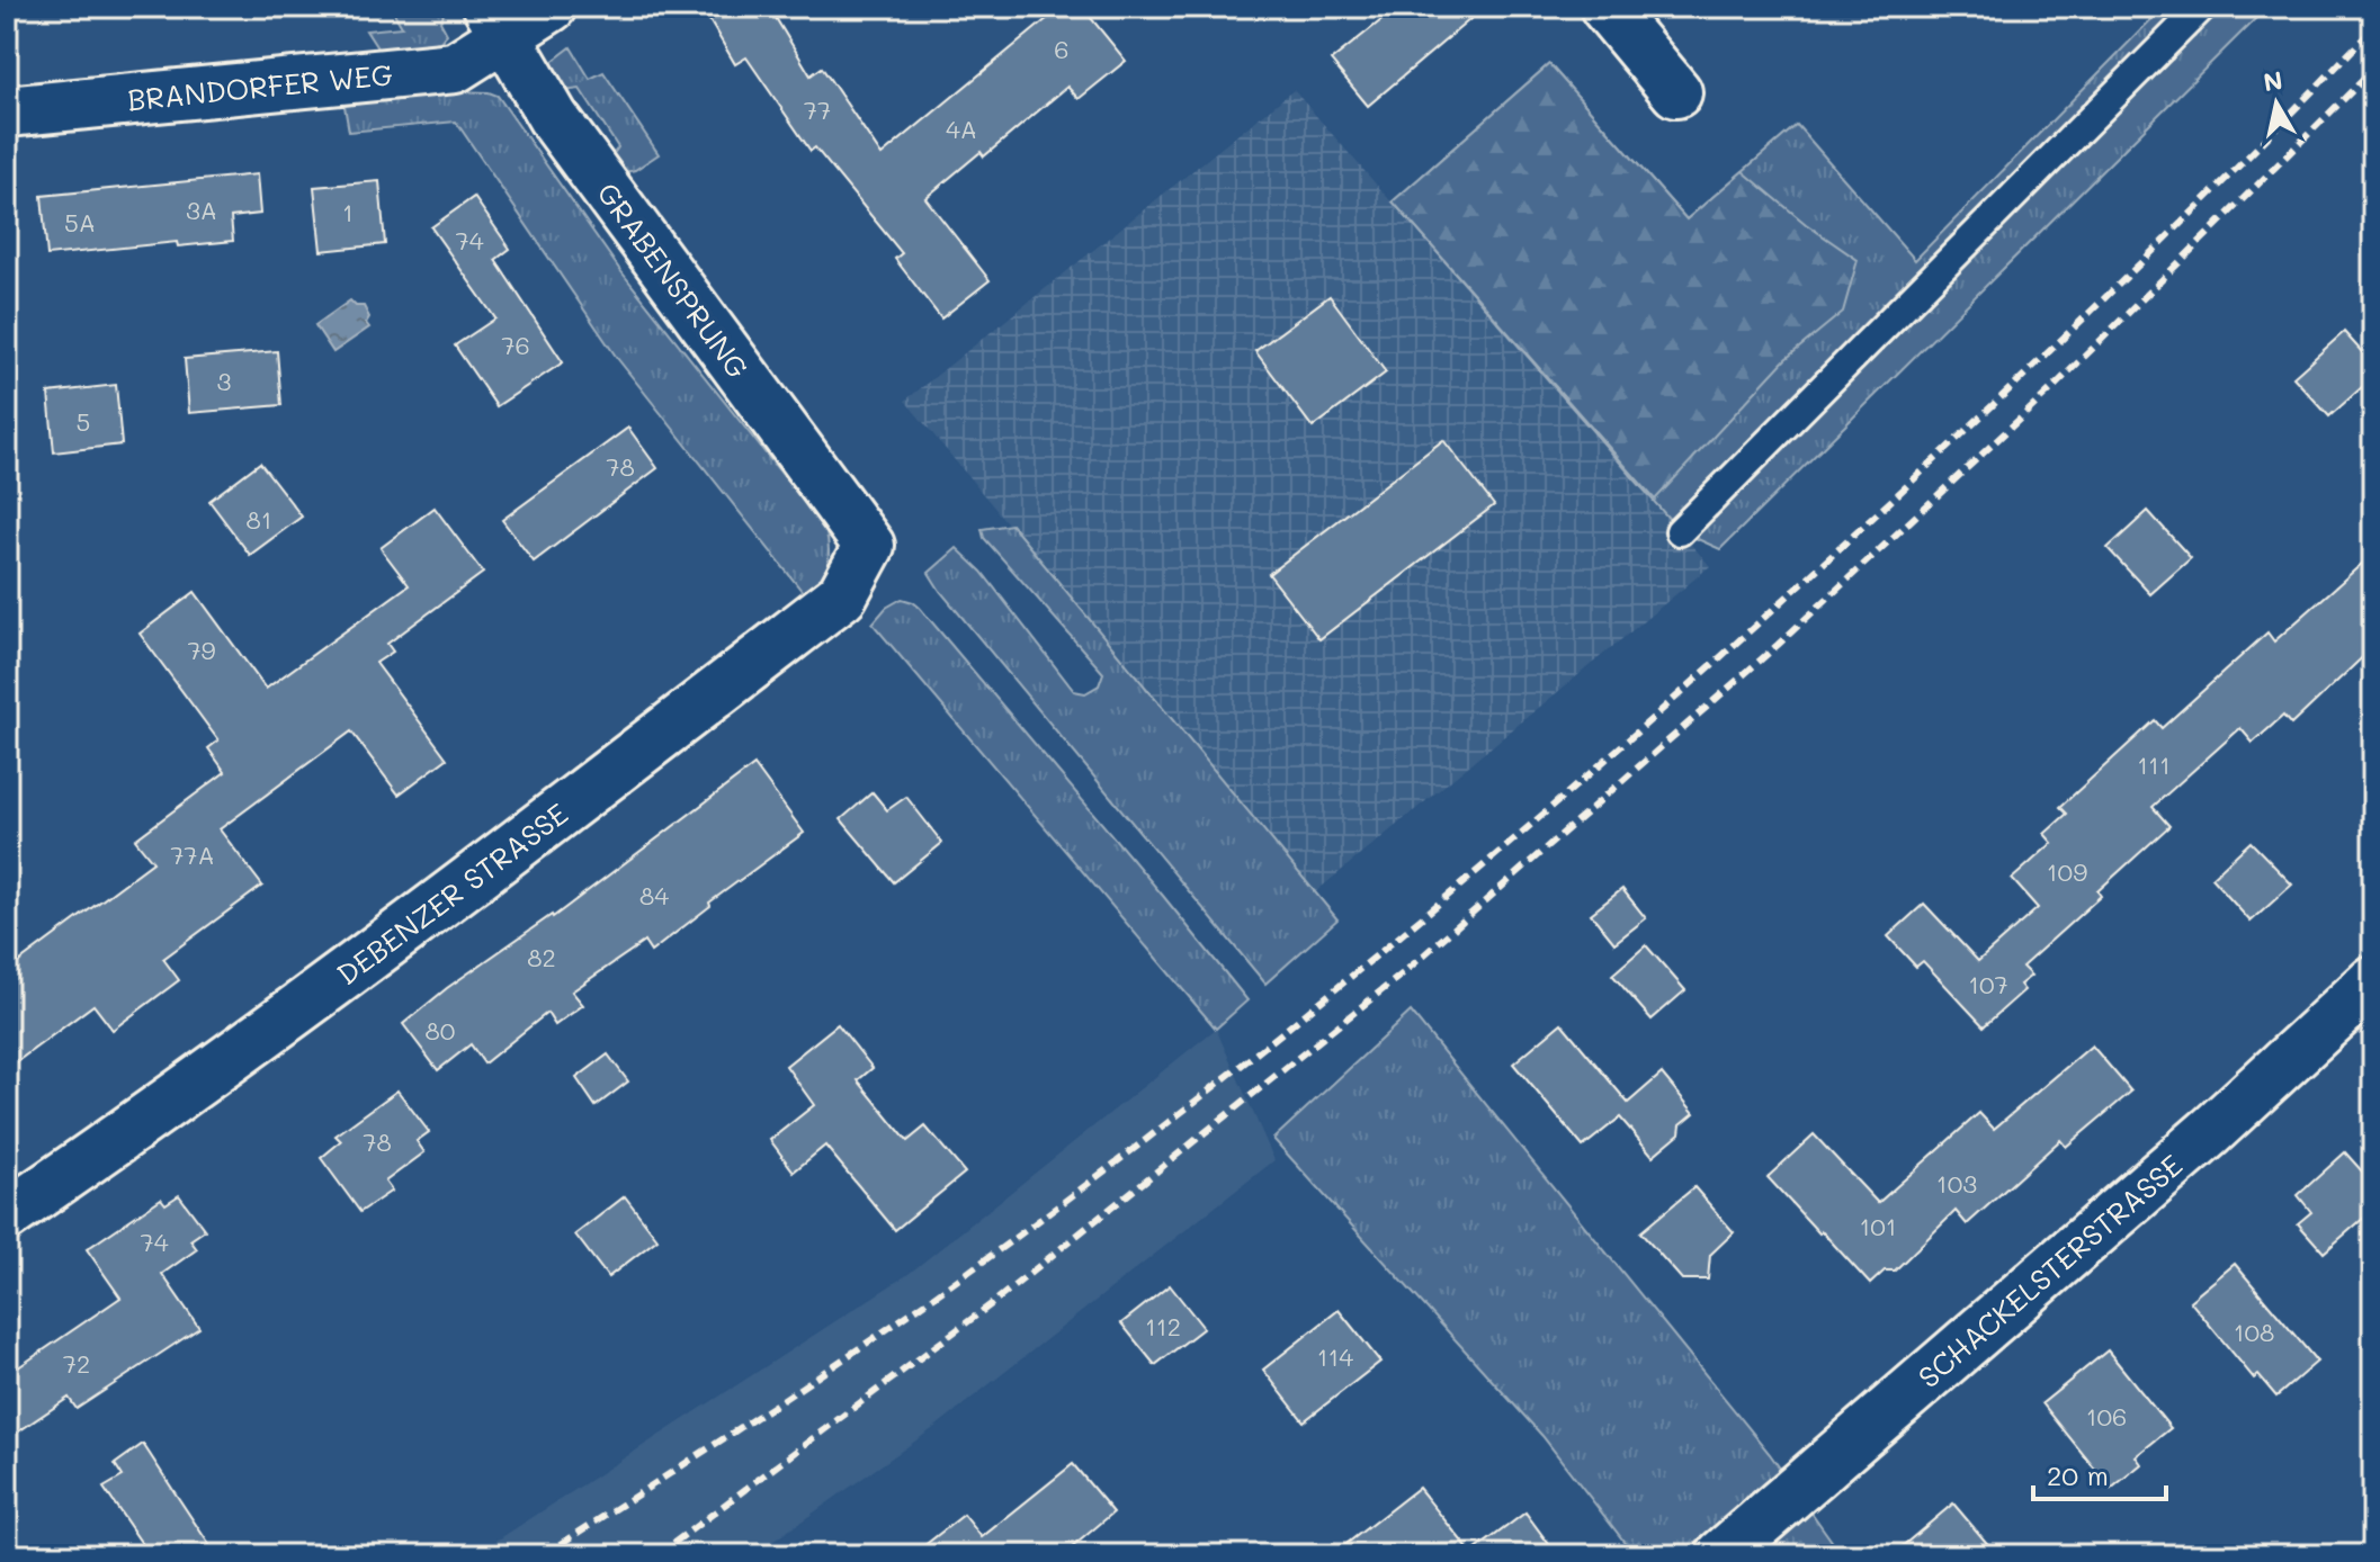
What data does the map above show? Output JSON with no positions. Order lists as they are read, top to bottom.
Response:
{
  "streets": {
    "street": [
      "BRANDORFER WEG",
      "GRABENSPRUNG",
      "DEBENZER STRASSE",
      "SCHACKELSTERSTRASSE"
    ]
  },
  "crossings": [
    ["BRANDORFER WEG", "GRABENSPRUNG"],
    ["GRABENSPRUNG", "DEBENZER STRASSE"]
  ],
  "house_numbers": [
    "6",
    "77",
    "4A",
    "3A",
    "1",
    "5A",
    "74",
    "76",
    "3",
    "5",
    "78",
    "81",
    "79",
    "111",
    "77A",
    "109",
    "84",
    "82",
    "107",
    "80",
    "78",
    "103",
    "101",
    "74",
    "112",
    "108",
    "114",
    "72",
    "106"
  ],
  "scale_bar": "20 m",
  "north": "top"
}
